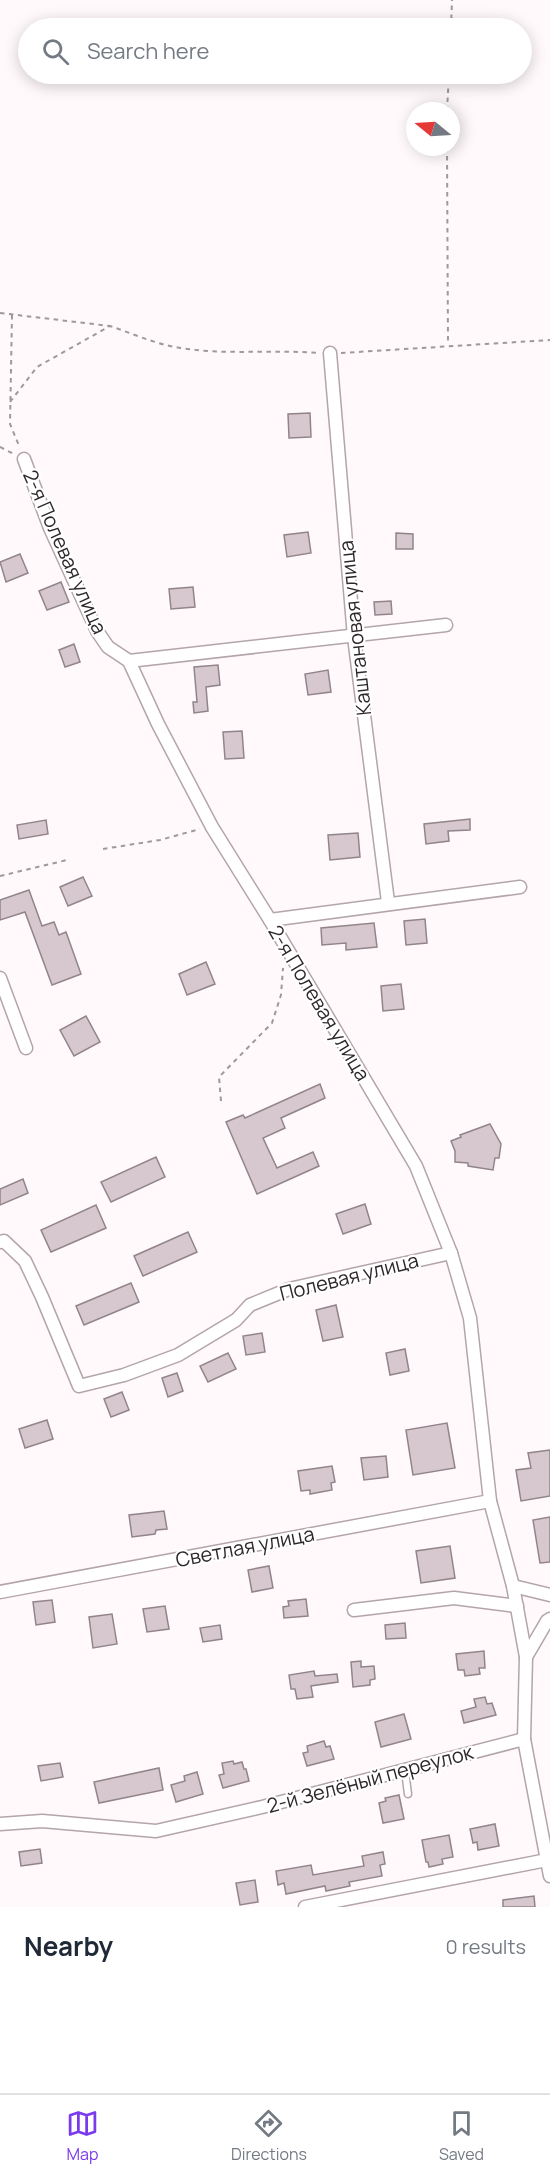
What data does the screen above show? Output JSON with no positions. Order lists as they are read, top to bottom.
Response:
{
  "streets": {
    "street": [
      "2-я Полевая улица",
      "Каштановая улица",
      "Полевая улица",
      "Светлая улица",
      "2-й Зелёный переулок"
    ]
  },
  "crossings": [
    ["2-я Полевая улица", "Полевая улица"],
    ["2-я Полевая улица", "Светлая улица"],
    ["2-я Полевая улица", "2-й Зелёный переулок"]
  ],
  "north": "left",
  "page": {
    "search": "Search here",
    "heading": ["Nearby", "0 results"],
    "nav": ["Map", "Directions", "Saved"]
  }
}
